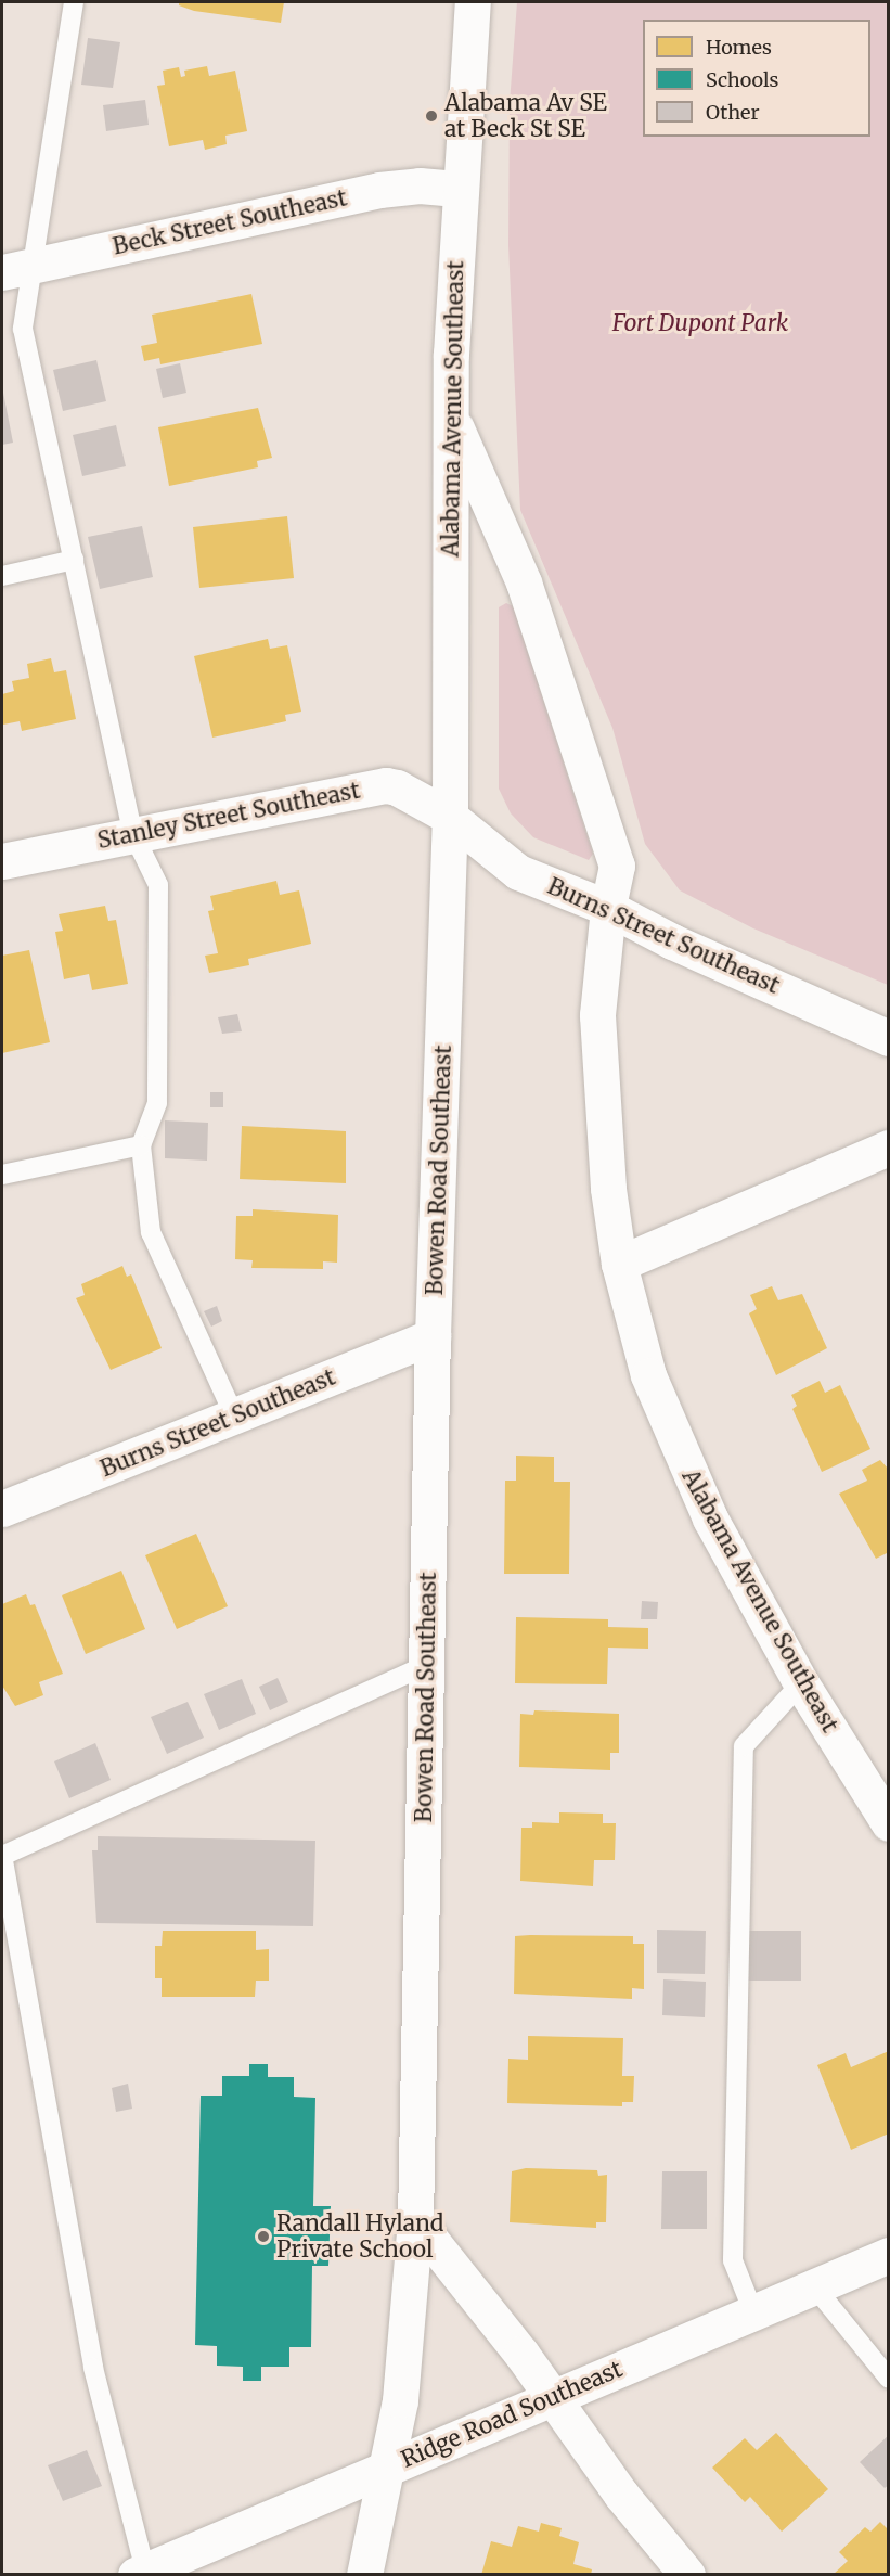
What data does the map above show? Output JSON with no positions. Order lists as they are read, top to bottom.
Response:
{
  "streets": {
    "street": [
      "Beck Street Southeast",
      "Alabama Avenue Southeast",
      "Stanley Street Southeast",
      "Burns Street Southeast",
      "Bowen Road Southeast",
      "Ridge Road Southeast"
    ]
  },
  "crossings": [
    ["Beck Street Southeast", "Alabama Avenue Southeast"],
    ["Alabama Avenue Southeast", "Stanley Street Southeast"],
    ["Alabama Avenue Southeast", "Burns Street Southeast"],
    ["Alabama Avenue Southeast", "Bowen Road Southeast"],
    ["Stanley Street Southeast", "Burns Street Southeast"],
    ["Stanley Street Southeast", "Bowen Road Southeast"],
    ["Burns Street Southeast", "Bowen Road Southeast"],
    ["Bowen Road Southeast", "Ridge Road Southeast"]
  ],
  "parks": ["Fort Dupont Park"],
  "places": ["Alabama Av SE at Beck St SE", "Randall Hyland Private School"],
  "legend": ["Homes", "Schools", "Other"]
}
